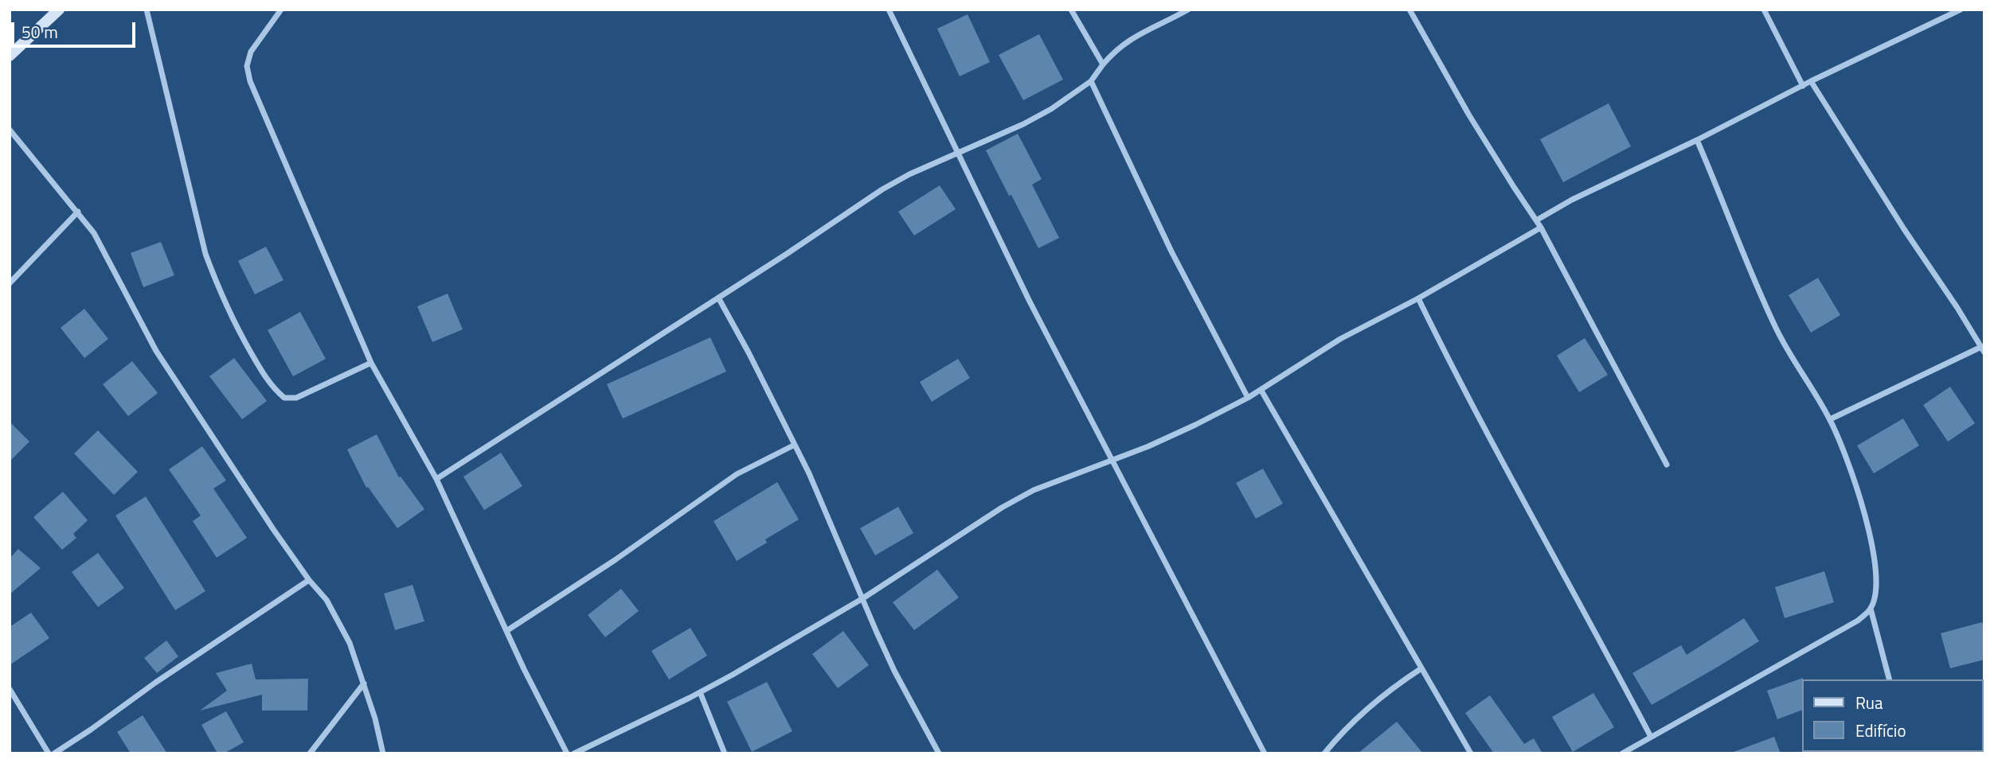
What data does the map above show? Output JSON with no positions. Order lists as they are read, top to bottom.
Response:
{
  "legend": ["Rua", "Edifício"],
  "scale_bar": "50 m"
}
